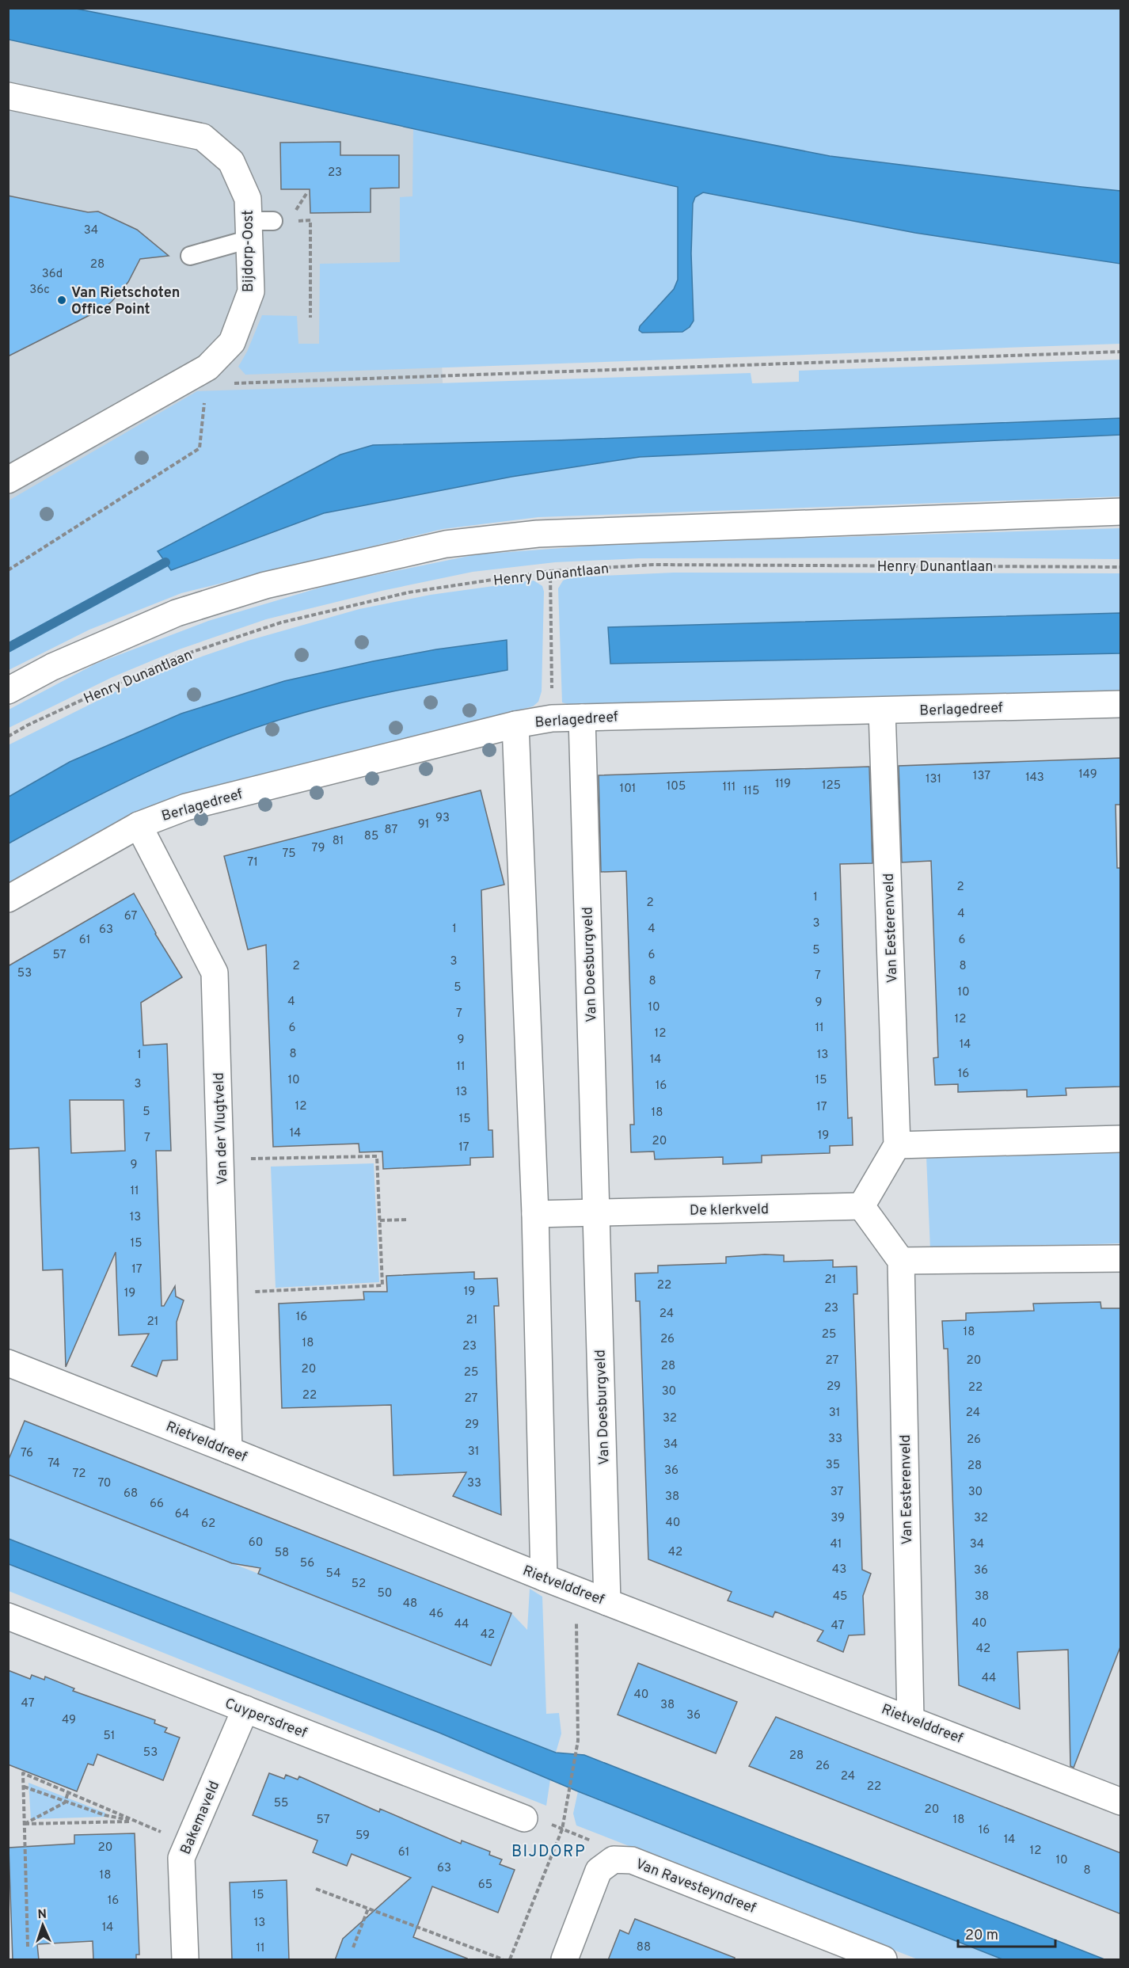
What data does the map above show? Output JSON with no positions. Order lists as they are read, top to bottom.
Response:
{
  "streets": {
    "street": [
      "Bijdorp-Oost",
      "Berlagedreef",
      "Van Eesterenveld",
      "Van Doesburgveld",
      "Van der Vlugtveld",
      "De klerkveld",
      "Rietvelddreef",
      "Cuypersdreef",
      "Bakemaveld",
      "Van Ravesteyndreef"
    ],
    "path": ["Henry Dunantlaan"]
  },
  "crossings": [
    ["Berlagedreef", "Van Eesterenveld"],
    ["Berlagedreef", "Van Doesburgveld"],
    ["Berlagedreef", "Van der Vlugtveld"],
    ["Van Eesterenveld", "Rietvelddreef"],
    ["Van Doesburgveld", "De klerkveld"],
    ["Van Doesburgveld", "Rietvelddreef"],
    ["Van der Vlugtveld", "Rietvelddreef"],
    ["Cuypersdreef", "Bakemaveld"]
  ],
  "districts": ["BIJDORP"],
  "places": ["Van Rietschoten Office Point"],
  "house_numbers": [
    "23",
    "34",
    "28",
    "36d",
    "36c",
    "149",
    "137",
    "143",
    "131",
    "119",
    "125",
    "105",
    "111",
    "101",
    "115",
    "93",
    "91",
    "87",
    "85",
    "81",
    "79",
    "75",
    "71",
    "2",
    "1",
    "2",
    "4",
    "67",
    "3",
    "1",
    "4",
    "63",
    "61",
    "6",
    "5",
    "57",
    "6",
    "3",
    "2",
    "8",
    "53",
    "7",
    "8",
    "5",
    "10",
    "4",
    "9",
    "10",
    "7",
    "12",
    "6",
    "11",
    "12",
    "9",
    "14",
    "8",
    "1",
    "13",
    "14",
    "11",
    "16",
    "10",
    "15",
    "3",
    "16",
    "13",
    "12",
    "17",
    "5",
    "18",
    "15",
    "14",
    "19",
    "7",
    "20",
    "17",
    "9",
    "11",
    "13",
    "15",
    "17",
    "21",
    "22",
    "19",
    "19",
    "23",
    "24",
    "16",
    "21",
    "21",
    "18",
    "25",
    "26",
    "18",
    "23",
    "27",
    "20",
    "28",
    "20",
    "25",
    "29",
    "22",
    "30",
    "22",
    "27",
    "31",
    "24",
    "32",
    "29",
    "33",
    "26",
    "34",
    "31",
    "76",
    "74",
    "35",
    "28",
    "36",
    "72",
    "70",
    "33",
    "37",
    "30",
    "68",
    "38",
    "66",
    "64",
    "39",
    "32",
    "40",
    "62",
    "60",
    "41",
    "34",
    "42",
    "58",
    "56",
    "43",
    "36",
    "54",
    "52",
    "50",
    "45",
    "38",
    "48",
    "46",
    "40",
    "44",
    "47",
    "42",
    "42",
    "44",
    "40",
    "47",
    "38",
    "36",
    "49",
    "51",
    "53",
    "28",
    "26",
    "24",
    "22",
    "55",
    "20",
    "57",
    "18",
    "16",
    "59",
    "14",
    "20",
    "12",
    "61",
    "10",
    "63",
    "8",
    "18",
    "65",
    "15",
    "16",
    "13",
    "14",
    "88",
    "11"
  ],
  "scale_bar": "20 m",
  "north": "top"
}
